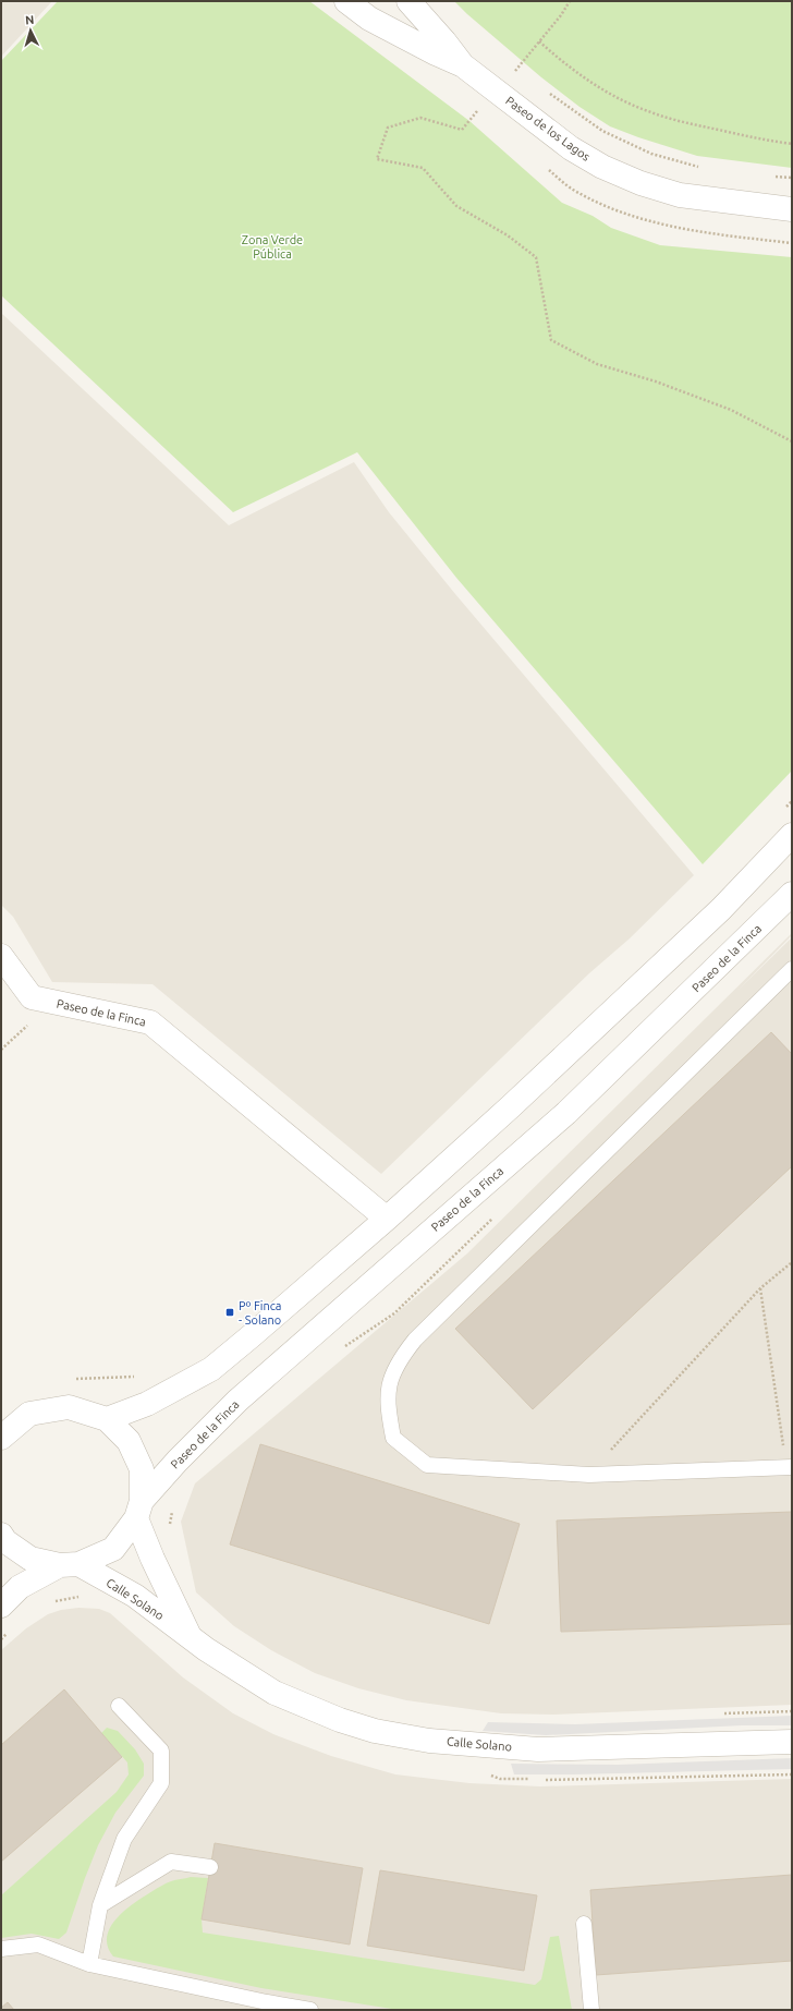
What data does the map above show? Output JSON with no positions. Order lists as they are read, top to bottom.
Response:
{
  "streets": {
    "street": ["Paseo de los Lagos", "Paseo de la Finca", "Calle Solano"]
  },
  "crossings": [
    ["Paseo de la Finca", "Calle Solano"]
  ],
  "parks": ["Zona Verde Pública"],
  "places": {
    "transit": ["Pº Finca - Solano"]
  },
  "north": "top"
}
